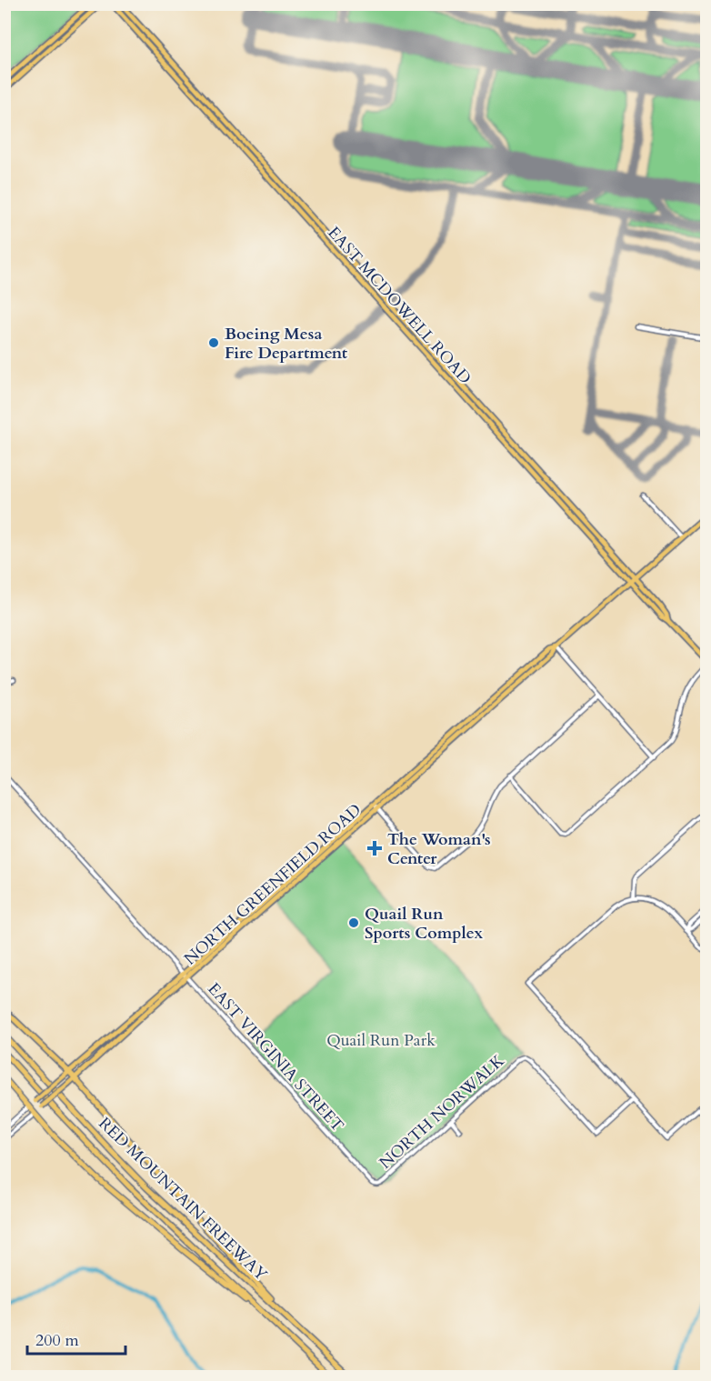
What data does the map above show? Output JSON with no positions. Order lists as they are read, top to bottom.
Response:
{
  "streets": {
    "highway": ["RED MOUNTAIN FREEWAY"],
    "main road": ["EAST MCDOWELL ROAD", "NORTH GREENFIELD ROAD"],
    "street": ["EAST VIRGINIA STREET", "NORTH NORWALK"]
  },
  "crossings": [
    ["EAST MCDOWELL ROAD", "NORTH GREENFIELD ROAD"],
    ["NORTH GREENFIELD ROAD", "EAST VIRGINIA STREET"],
    ["EAST VIRGINIA STREET", "NORTH NORWALK"]
  ],
  "parks": ["Quail Run Park"],
  "places": {
    "other": ["Boeing Mesa Fire Department", "Quail Run Sports Complex"],
    "health": ["The Woman's Center"]
  },
  "scale_bar": "200 m"
}
